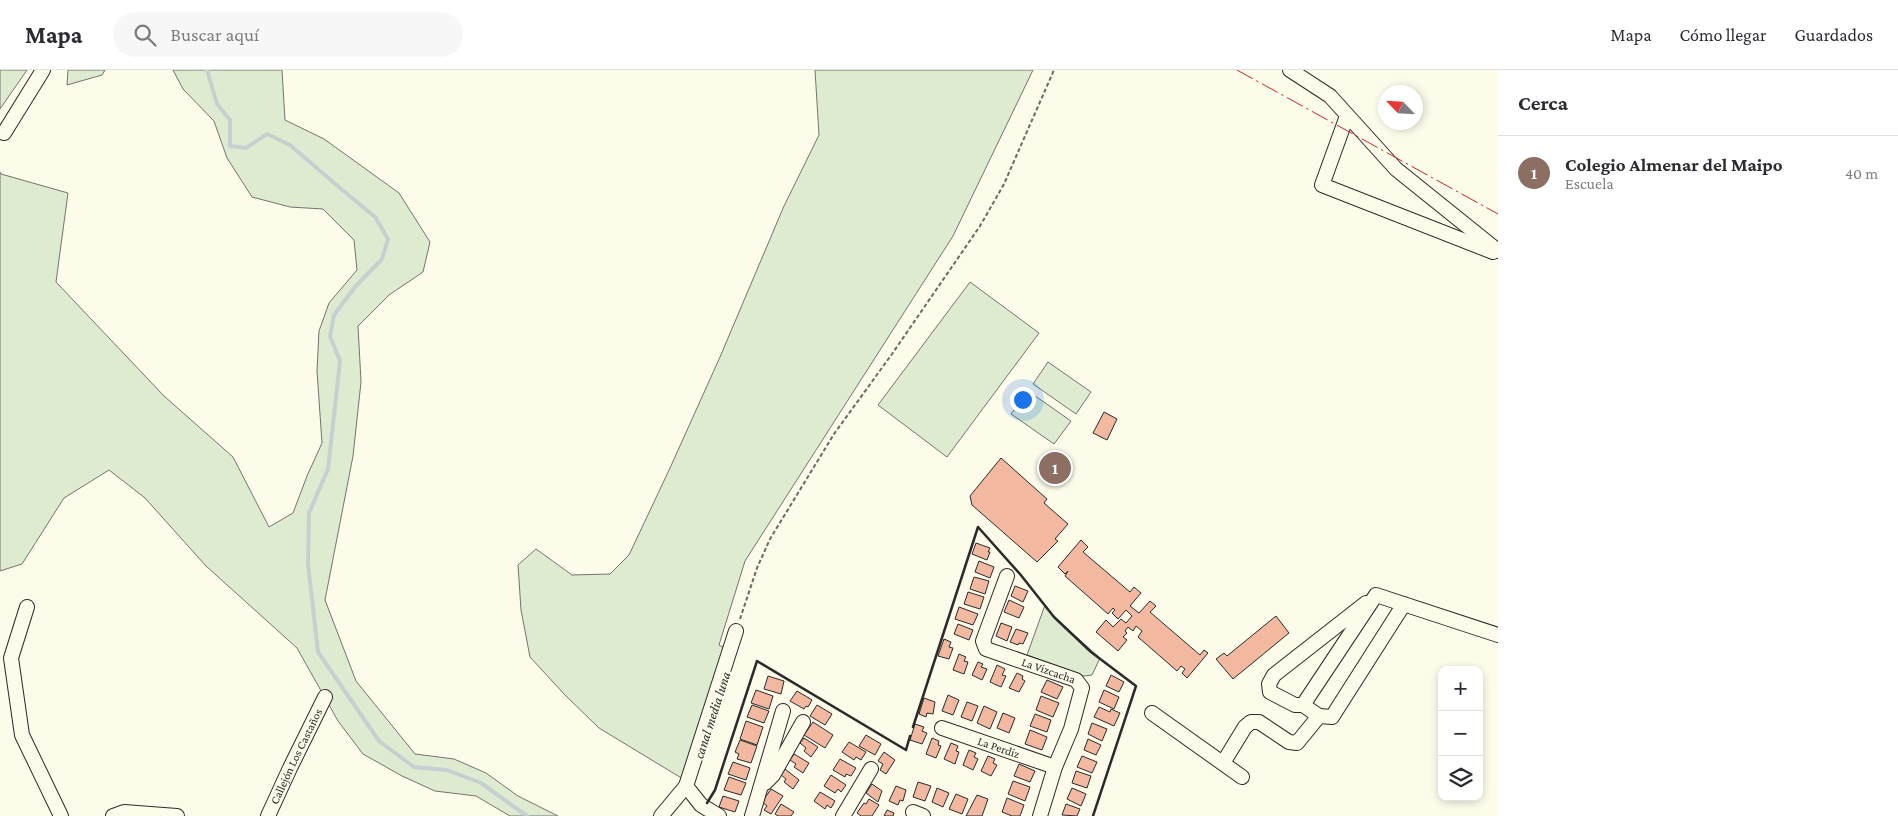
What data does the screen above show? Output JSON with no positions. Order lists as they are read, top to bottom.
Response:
{
  "streets": {
    "street": ["La Vizcacha", "La Perdiz", "Callejón Los Castaños"]
  },
  "crossings": [
    ["La Vizcacha", "La Perdiz"]
  ],
  "water": ["canal media luna"],
  "north": "top left",
  "page": {
    "header": "Mapa",
    "search": "Buscar aquí",
    "nav": ["Mapa", "Cómo llegar", "Guardados"],
    "heading": "Cerca",
    "list": [
      {
        "mark": "1",
        "name": "Colegio Almenar del Maipo",
        "note": "Escuela",
        "value": "40 m"
      }
    ],
    "pins": "1",
    "map_buttons": ["+", "−"]
  }
}
